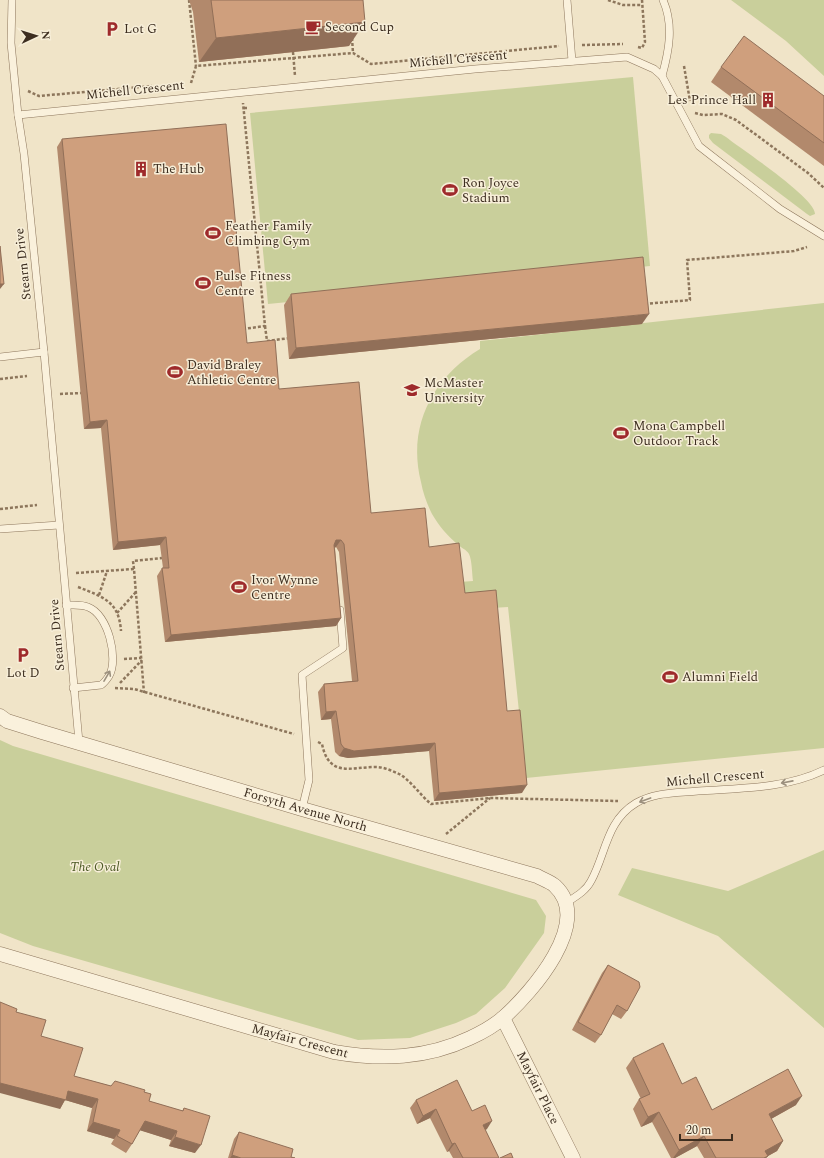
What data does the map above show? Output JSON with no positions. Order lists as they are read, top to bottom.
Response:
{
  "streets": {
    "street": ["Forsyth Avenue North", "Mayfair Crescent", "Mayfair Place"],
    "lane": ["Michell Crescent", "Stearn Drive"]
  },
  "crossings": [
    ["Michell Crescent", "Stearn Drive"],
    ["Michell Crescent", "Forsyth Avenue North"],
    ["Stearn Drive", "Forsyth Avenue North"],
    ["Forsyth Avenue North", "Mayfair Crescent"],
    ["Mayfair Crescent", "Mayfair Place"]
  ],
  "parks": ["The Oval"],
  "places": {
    "cafe": ["Second Cup"],
    "parking": ["Lot G", "Lot D"],
    "building": ["Les Prince Hall", "The Hub"],
    "sports": [
      "Ron Joyce Stadium",
      "Feather Family Climbing Gym",
      "Pulse Fitness Centre",
      "David Braley Athletic Centre",
      "Mona Campbell Outdoor Track",
      "Ivor Wynne Centre",
      "Alumni Field"
    ],
    "school or university": ["McMaster University"]
  },
  "scale_bar": "20 m",
  "north": "right"
}
